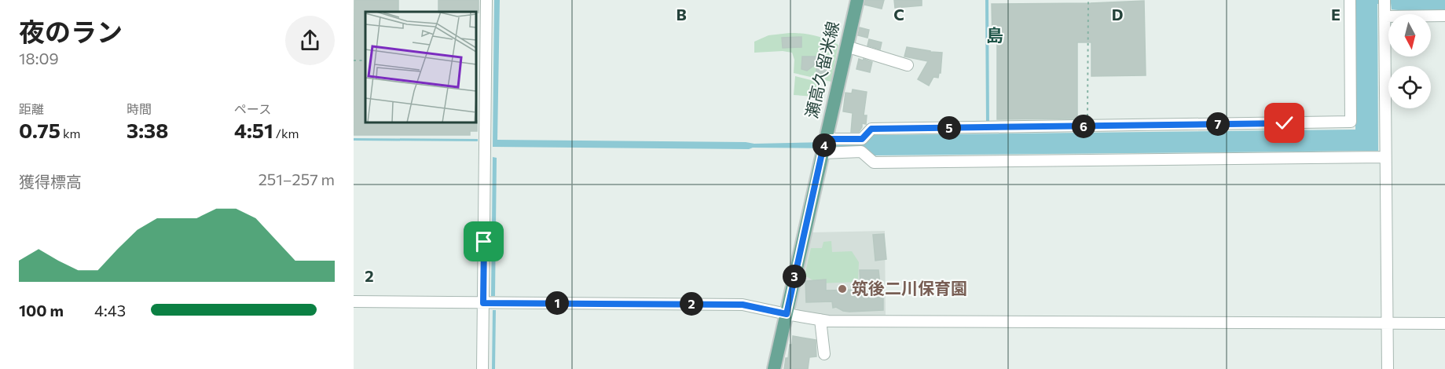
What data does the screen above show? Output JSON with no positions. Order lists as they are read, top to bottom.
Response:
{
  "streets": {
    "main road": ["瀬高久留米線"]
  },
  "districts": ["島"],
  "places": ["筑後二川保育園"],
  "north": "bottom",
  "page": {
    "heading": ["夜のラン", "18:09"],
    "stats": [
      ["距離", "0.75 km"],
      ["時間", "3:38"],
      ["ペース", "4:51 /km"]
    ],
    "pins": [
      "7",
      "6",
      "5",
      "4",
      "3",
      "1",
      "2"
    ],
    "chart": ["獲得標高", "251–257 m"],
    "list": [
      {
        "name": "100 m",
        "note": "4:43"
      }
    ]
  },
  "grid": {
    "columns": [
      "B",
      "C",
      "D",
      "E"
    ],
    "rows": ["2"]
  }
}
